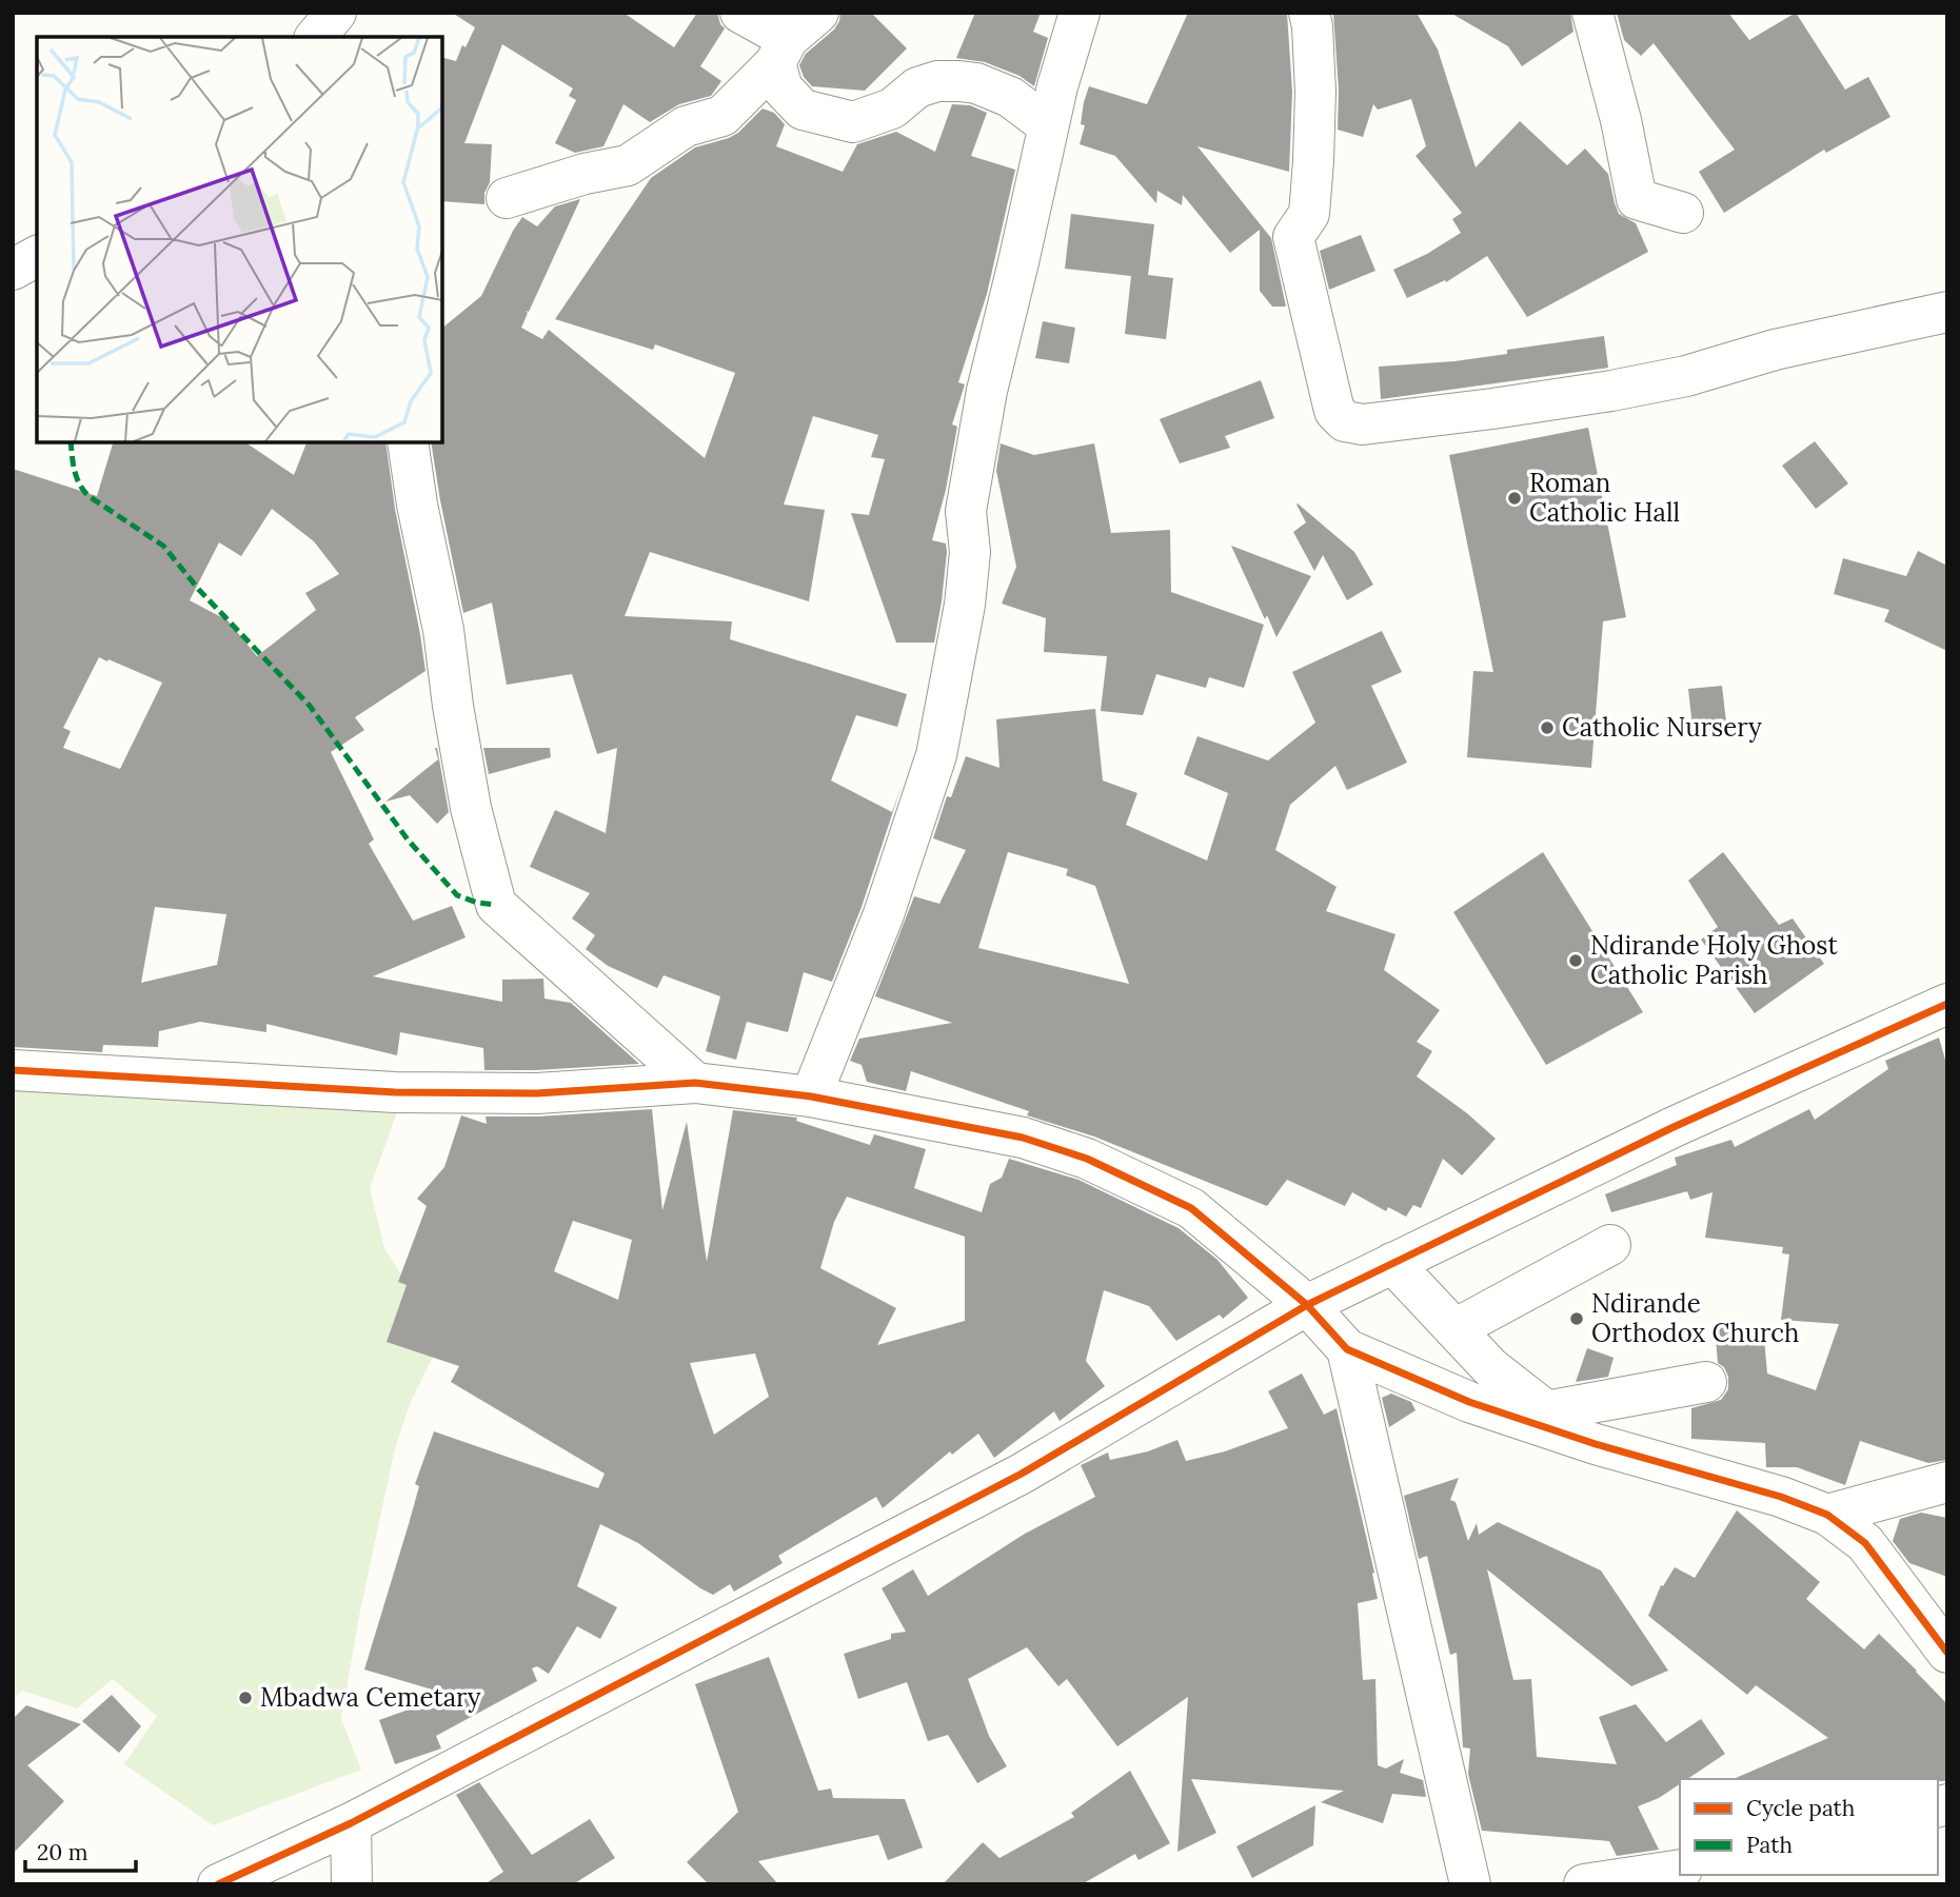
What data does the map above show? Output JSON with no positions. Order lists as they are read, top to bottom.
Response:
{
  "places": [
    "Roman Catholic Hall",
    "Catholic Nursery",
    "Ndirande Holy Ghost Catholic Parish",
    "Ndirande Orthodox Church",
    "Mbadwa Cemetary"
  ],
  "legend": ["Cycle path", "Path"],
  "scale_bar": "20 m"
}
